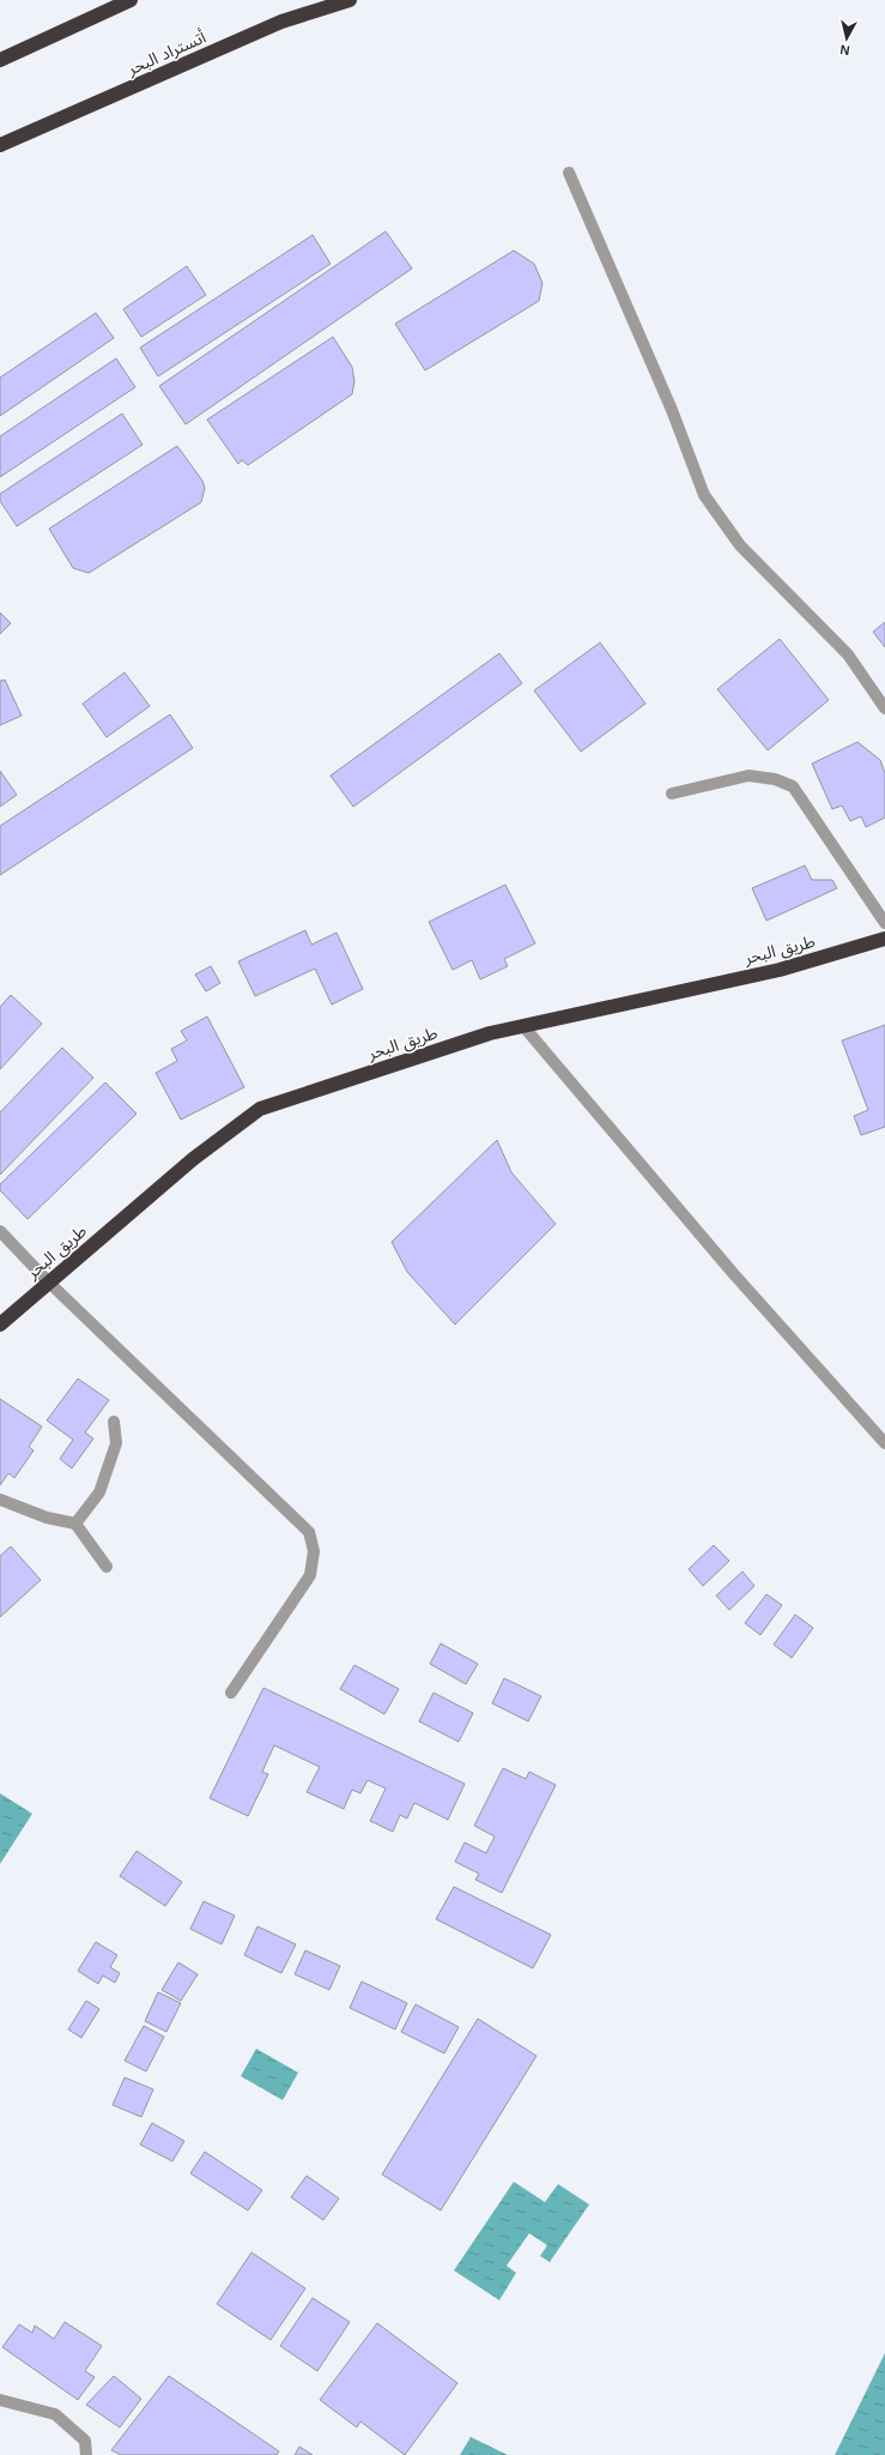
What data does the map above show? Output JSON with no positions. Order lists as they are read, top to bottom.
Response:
{
  "streets": {
    "highway": ["أتستراد البحر", "طريق البحر"]
  },
  "north": "bottom"
}
